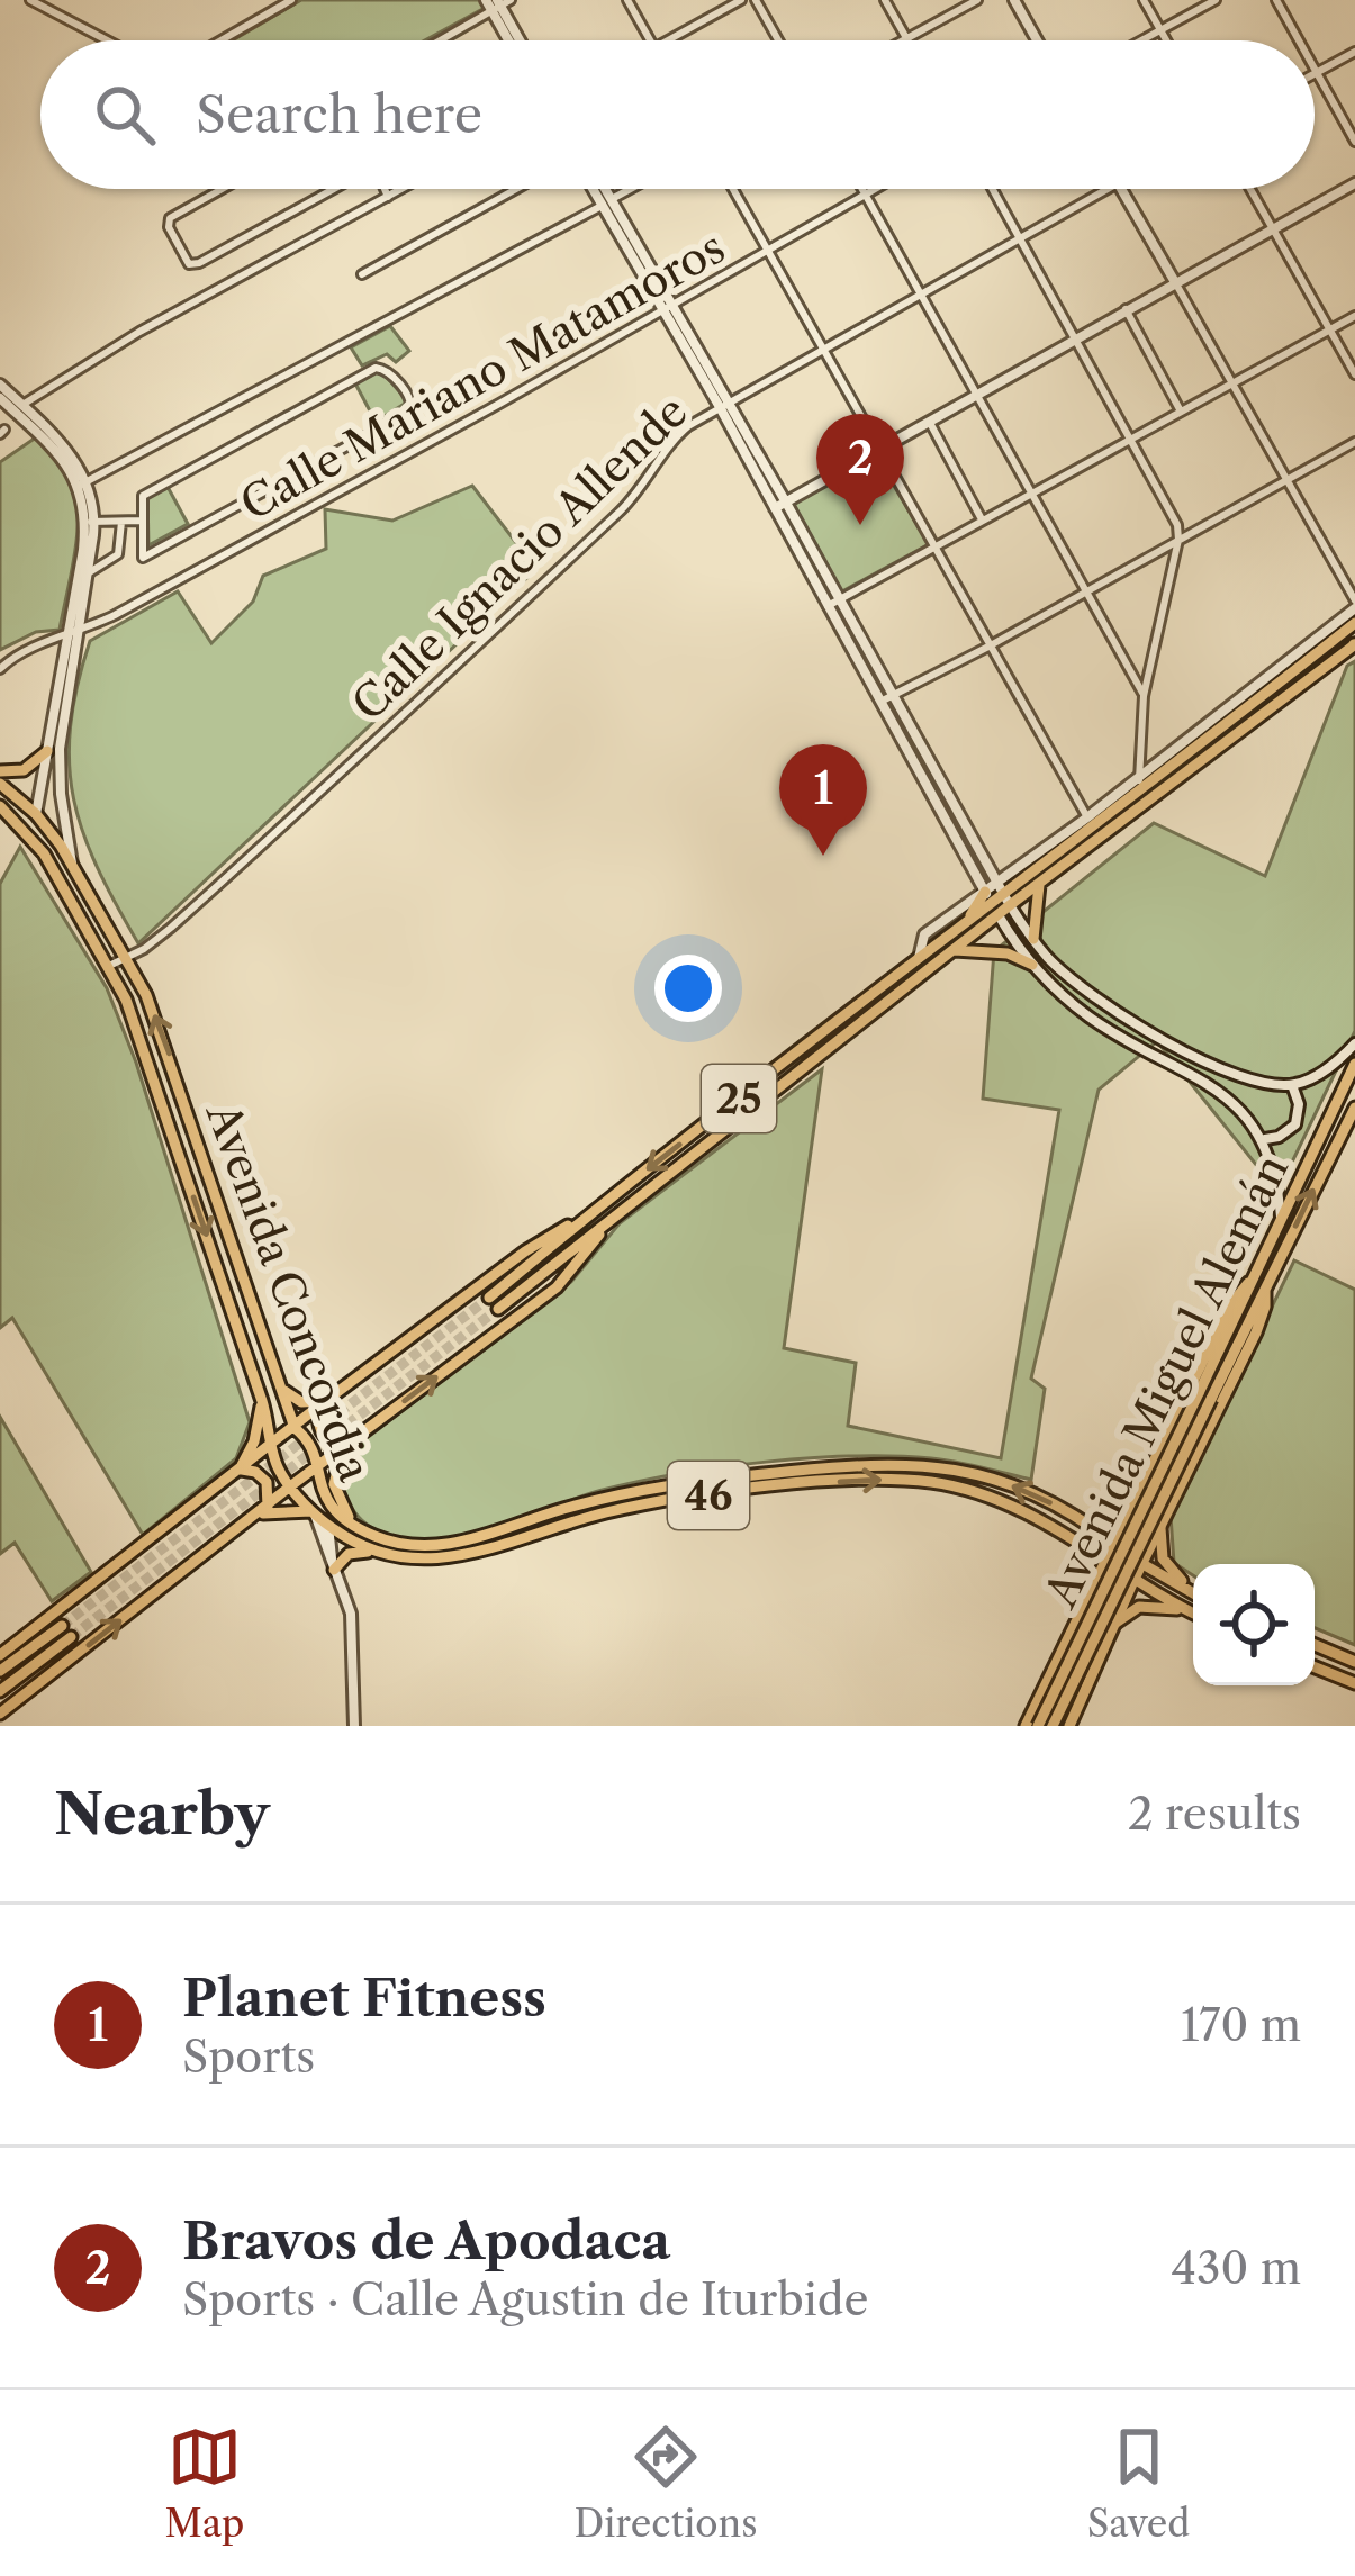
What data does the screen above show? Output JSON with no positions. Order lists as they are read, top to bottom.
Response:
{
  "streets": {
    "main road": [
      "25",
      "Avenida Concordia",
      "Avenida Miguel Alemán",
      "46"
    ],
    "street": ["Calle Mariano Matamoros", "Calle Ignacio Allende"]
  },
  "crossings": [
    ["Calle Ignacio Allende", "Avenida Concordia"]
  ],
  "page": {
    "search": "Search here",
    "pins": ["2", "1"],
    "heading": ["Nearby", "2 results"],
    "list": [
      {
        "mark": "1",
        "name": "Planet Fitness",
        "note": "Sports",
        "value": "170 m"
      },
      {
        "mark": "2",
        "name": "Bravos de Apodaca",
        "note": "Sports · Calle Agustin de Iturbide",
        "value": "430 m"
      }
    ],
    "nav": ["Map", "Directions", "Saved"]
  }
}
